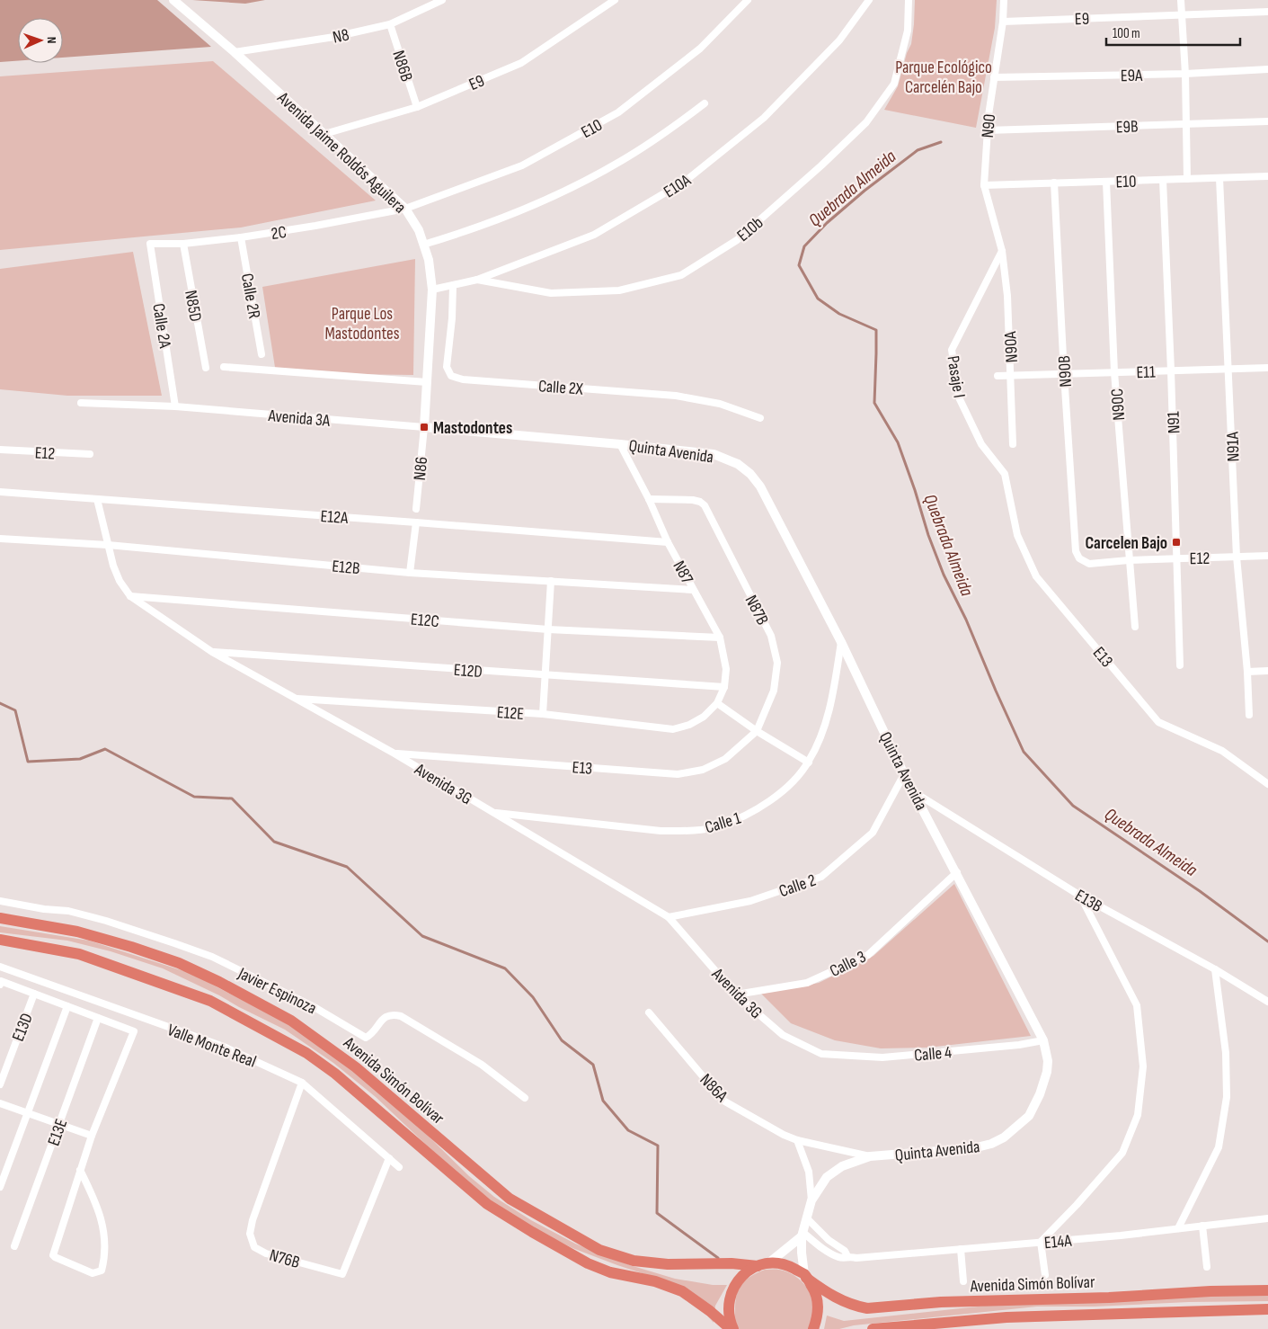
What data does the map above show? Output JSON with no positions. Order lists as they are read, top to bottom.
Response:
{
  "streets": {
    "highway": ["Avenida Simón Bolívar"],
    "street": [
      "E9",
      "N8",
      "N86B",
      "E9A",
      "N90",
      "E9B",
      "E10",
      "Avenida Jaime Roldós Aguilera",
      "E10A",
      "E10b",
      "2C",
      "Calle 2R",
      "N85D",
      "Calle 2A",
      "N90A",
      "N90B",
      "E11",
      "Pasaje I",
      "Calle 2X",
      "N90C",
      "Avenida 3A",
      "N91",
      "N91A",
      "Quinta Avenida",
      "E12",
      "N86",
      "E12A",
      "E12B",
      "N87",
      "N87B",
      "E12C",
      "E13",
      "E12D",
      "E12E",
      "Avenida 3G",
      "Calle 1",
      "Calle 2",
      "E13B",
      "Calle 3",
      "Javier Espinoza",
      "E13D",
      "Valle Monte Real",
      "Calle 4",
      "N86A",
      "E13E",
      "E14A",
      "N76B"
    ]
  },
  "crossings": [
    ["E9", "N86B"],
    ["E9", "N90"],
    ["E9", "Avenida Jaime Roldós Aguilera"],
    ["N8", "N86B"],
    ["N8", "Avenida Jaime Roldós Aguilera"],
    ["E9A", "N90"],
    ["N90", "E9B"],
    ["N90", "E10"],
    ["N90", "N90A"],
    ["N90", "Pasaje I"],
    ["E10", "Avenida Jaime Roldós Aguilera"],
    ["E10", "2C"],
    ["E10", "N90B"],
    ["E10", "N90C"],
    ["E10", "N91"],
    ["E10", "N91A"],
    ["Avenida Jaime Roldós Aguilera", "E10A"],
    ["Avenida Jaime Roldós Aguilera", "2C"],
    ["Avenida Jaime Roldós Aguilera", "Avenida 3A"],
    ["Avenida Jaime Roldós Aguilera", "Quinta Avenida"],
    ["Avenida Jaime Roldós Aguilera", "N86"],
    ["E10A", "E10b"],
    ["E10A", "Calle 2X"],
    ["2C", "Calle 2R"],
    ["2C", "N85D"],
    ["2C", "Calle 2A"],
    ["Calle 2A", "Avenida 3A"],
    ["N90A", "E11"],
    ["N90A", "Pasaje I"],
    ["N90B", "E11"],
    ["N90B", "E12"],
    ["E11", "N90C"],
    ["E11", "N91"],
    ["E11", "N91A"],
    ["Pasaje I", "E13"],
    ["N90C", "E12"],
    ["Avenida 3A", "Quinta Avenida"],
    ["Avenida 3A", "N86"],
    ["N91", "E12"],
    ["N91A", "E12"],
    ["Quinta Avenida", "N86"],
    ["Quinta Avenida", "N87"],
    ["Quinta Avenida", "Calle 1"],
    ["Quinta Avenida", "Calle 2"],
    ["Quinta Avenida", "E13B"],
    ["Quinta Avenida", "Calle 3"],
    ["Quinta Avenida", "Calle 4"],
    ["Quinta Avenida", "Avenida Simón Bolívar"],
    ["Quinta Avenida", "N86A"],
    ["Quinta Avenida", "E14A"],
    ["E12A", "N87"],
    ["E12A", "Avenida 3G"],
    ["E12B", "N87"],
    ["E12B", "Avenida 3G"],
    ["N87", "N87B"],
    ["N87", "E12C"],
    ["N87", "E12D"],
    ["N87", "E12E"],
    ["N87B", "E13"],
    ["E12C", "Avenida 3G"],
    ["E13", "Avenida 3G"],
    ["E12D", "Avenida 3G"],
    ["E12E", "Avenida 3G"],
    ["Avenida 3G", "Calle 1"],
    ["Avenida 3G", "Calle 2"],
    ["Avenida 3G", "Calle 3"],
    ["Avenida 3G", "Calle 4"],
    ["Valle Monte Real", "N76B"]
  ],
  "water": ["Quebrada Almeida"],
  "parks": ["Parque Ecológico Carcelén Bajo", "Parque Los Mastodontes"],
  "places": {
    "transit": ["Mastodontes", "Carcelen Bajo"]
  },
  "scale_bar": "100 m",
  "north": "right"
}
